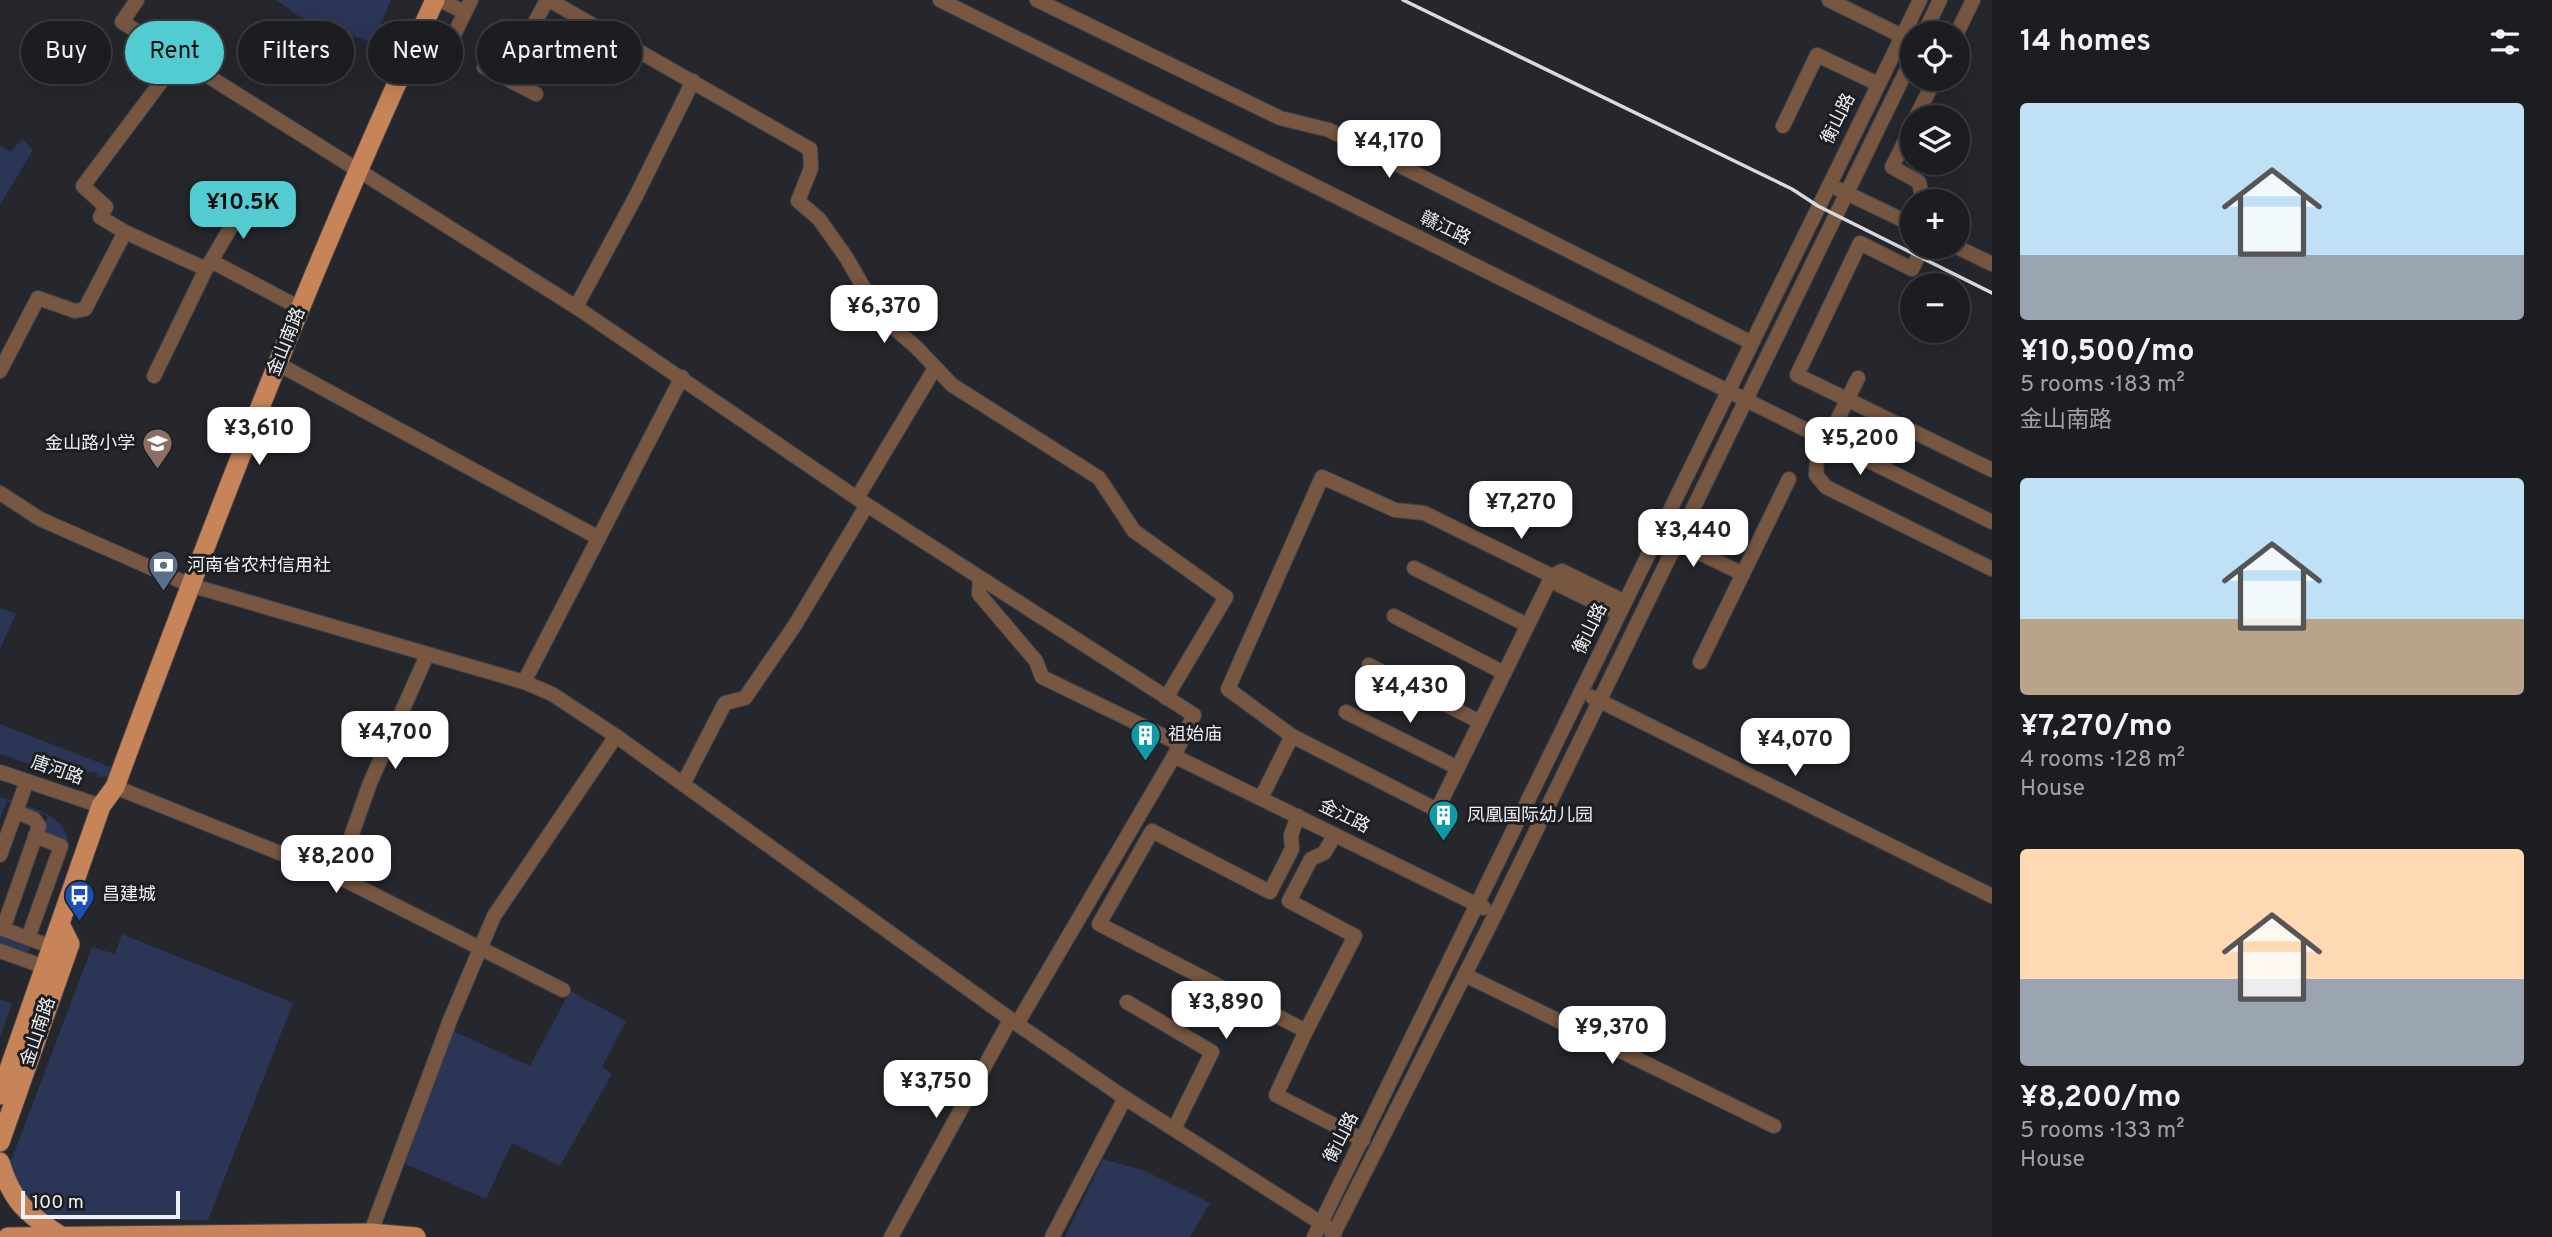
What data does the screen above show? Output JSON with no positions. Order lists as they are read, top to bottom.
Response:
{
  "streets": {
    "main road": ["金山南路"],
    "street": [
      "衡山路",
      "赣江路",
      "唐河路",
      "金江路"
    ]
  },
  "crossings": [
    ["衡山路", "赣江路"],
    ["衡山路", "金江路"],
    ["金山南路", "唐河路"]
  ],
  "places": {
    "school or university": ["金山路小学"],
    "bank": ["河南省农村信用社"],
    "building": ["祖始庙", "凤凰国际幼儿园"],
    "bus stop": ["昌建城"]
  },
  "scale_bar": "100 m",
  "page": {
    "heading": "14 homes",
    "map_buttons": ["+", "−"],
    "chip": [
      "Buy",
      "Rent",
      "Filters",
      "New",
      "Apartment"
    ],
    "list": [
      {
        "name": "¥10,500/mo",
        "note": "5 rooms · 183 m² · 金山南路"
      },
      {
        "name": "¥7,270/mo",
        "note": "4 rooms · 128 m² · House"
      },
      {
        "name": "¥8,200/mo",
        "note": "5 rooms · 133 m² · House"
      }
    ],
    "price": [
      "¥4,170",
      "¥10.5K",
      "¥6,370",
      "¥3,610",
      "¥5,200",
      "¥7,270",
      "¥3,440",
      "¥4,430",
      "¥4,700",
      "¥4,070",
      "¥8,200",
      "¥3,890",
      "¥9,370",
      "¥3,750"
    ],
    "scale": "100 m"
  }
}
